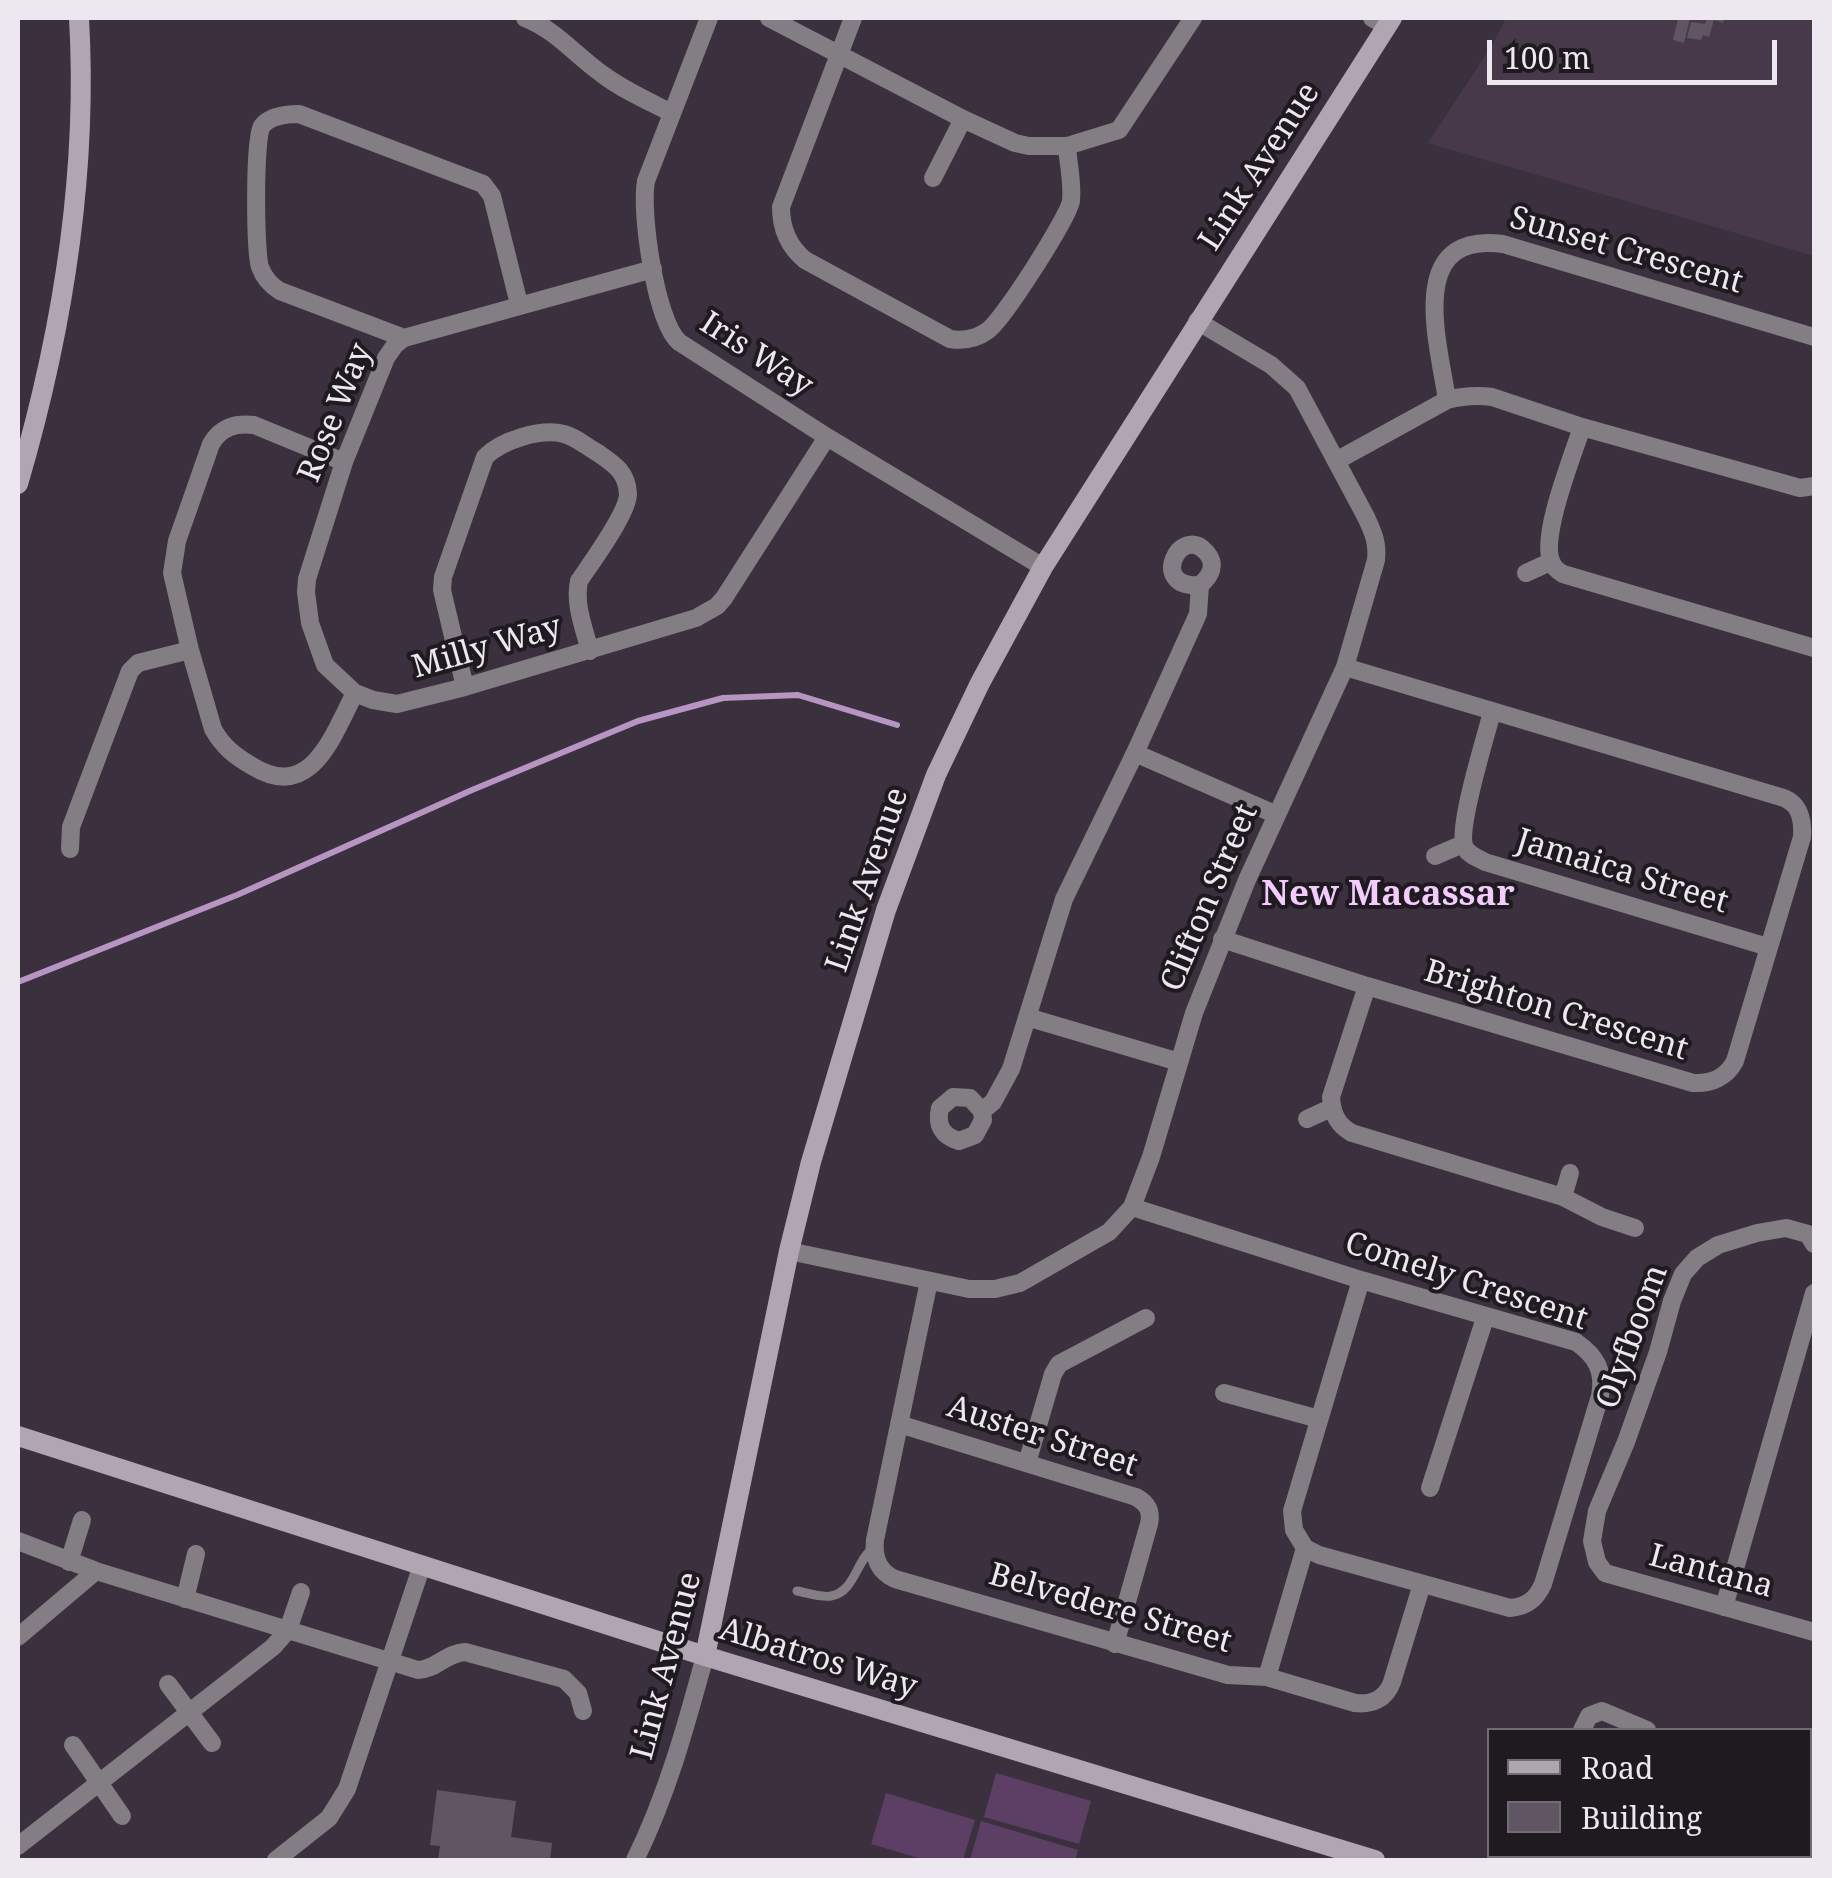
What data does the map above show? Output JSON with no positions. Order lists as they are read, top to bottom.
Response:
{
  "streets": {
    "street": [
      "Link Avenue",
      "Sunset Crescent",
      "Iris Way",
      "Rose Way",
      "Milly Way",
      "Jamaica Street",
      "Clifton Street",
      "Brighton Crescent",
      "Comely Crescent",
      "Olyfboom",
      "Auster Street",
      "Lantana",
      "Belvedere Street",
      "Albatros Way"
    ]
  },
  "crossings": [
    ["Link Avenue", "Iris Way"],
    ["Link Avenue", "Clifton Street"],
    ["Link Avenue", "Albatros Way"],
    ["Iris Way", "Rose Way"],
    ["Iris Way", "Milly Way"],
    ["Rose Way", "Milly Way"],
    ["Jamaica Street", "Brighton Crescent"],
    ["Clifton Street", "Brighton Crescent"],
    ["Clifton Street", "Comely Crescent"],
    ["Comely Crescent", "Belvedere Street"],
    ["Olyfboom", "Lantana"],
    ["Auster Street", "Belvedere Street"]
  ],
  "districts": ["New Macassar"],
  "legend": ["Road", "Building"],
  "scale_bar": "100 m"
}
